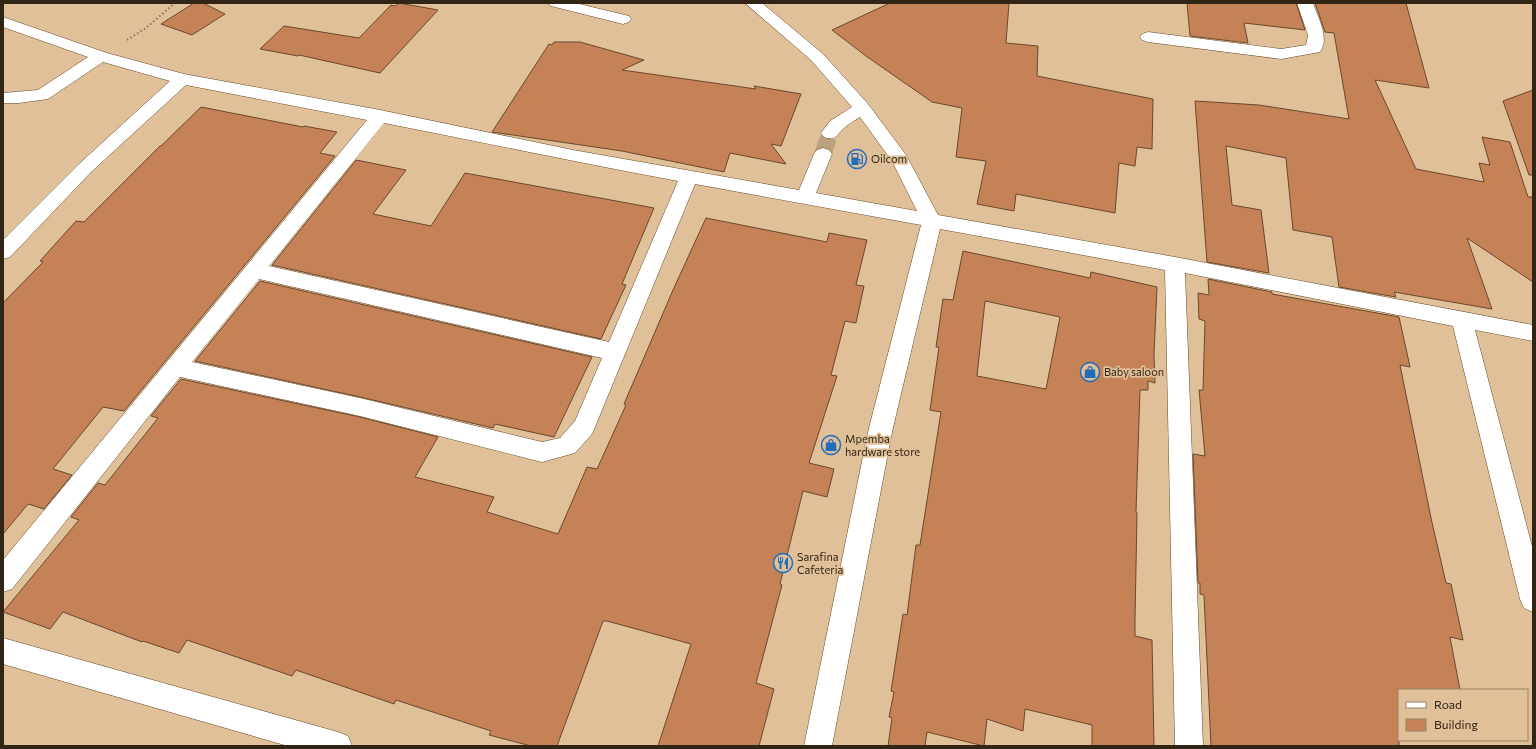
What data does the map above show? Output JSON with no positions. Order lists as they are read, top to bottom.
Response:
{
  "places": {
    "fuel station": ["Oilcom"],
    "shop": ["Baby saloon", "Mpemba hardware store"],
    "restaurant": ["Sarafina Cafeteria"]
  },
  "legend": ["Road", "Building"]
}
